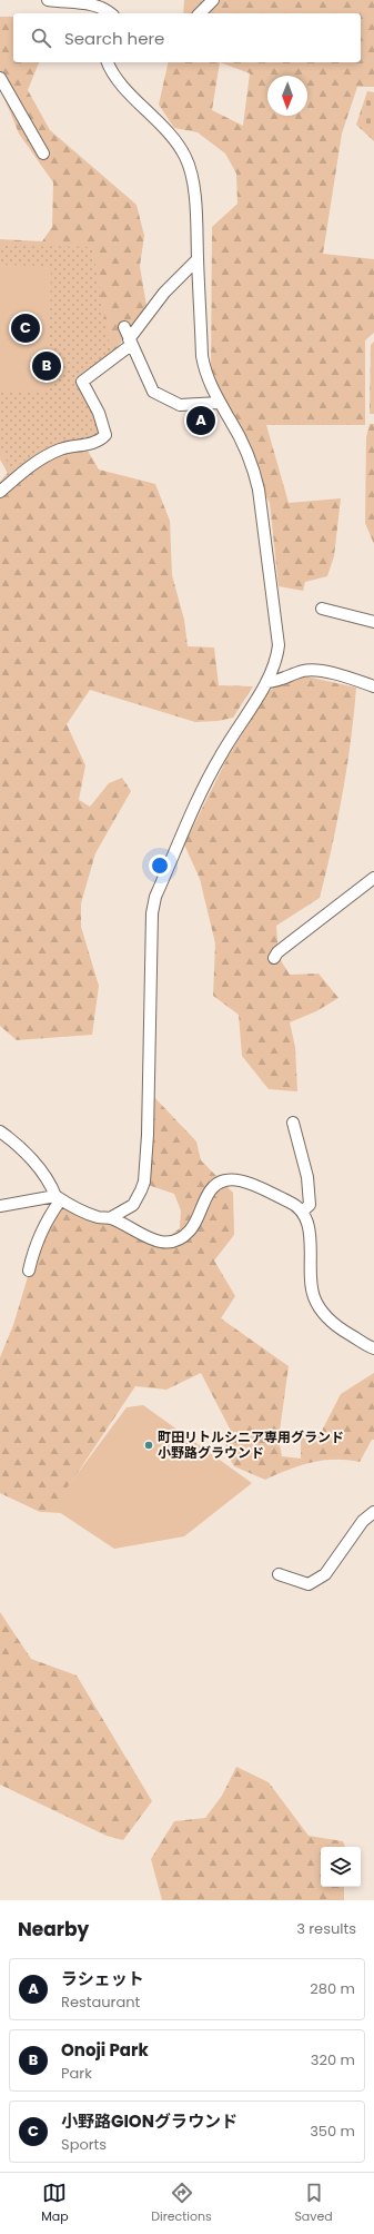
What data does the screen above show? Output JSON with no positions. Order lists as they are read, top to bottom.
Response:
{
  "places": ["町田リトルシニア専用グランド 小野路グラウンド"],
  "north": "bottom",
  "page": {
    "search": "Search here",
    "pins": ["C", "B", "A"],
    "heading": ["Nearby", "3 results"],
    "list": [
      {
        "mark": "A",
        "name": "ラシェット",
        "note": "Restaurant",
        "value": "280 m"
      },
      {
        "mark": "B",
        "name": "Onoji Park",
        "note": "Park",
        "value": "320 m"
      },
      {
        "mark": "C",
        "name": "小野路GIONグラウンド",
        "note": "Sports",
        "value": "350 m"
      }
    ],
    "nav": ["Map", "Directions", "Saved"]
  }
}
